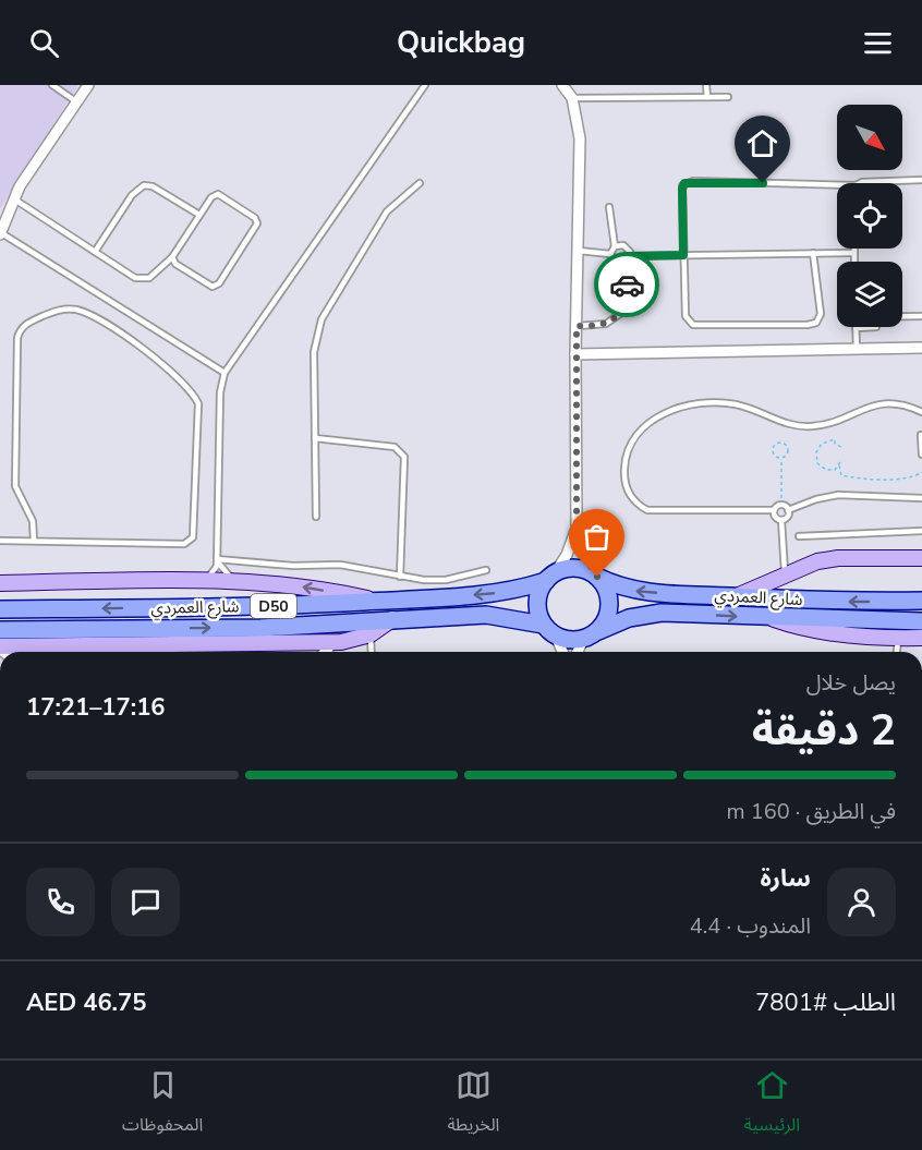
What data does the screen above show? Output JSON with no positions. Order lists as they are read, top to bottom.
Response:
{
  "streets": {
    "main road": ["شارع العمردي", "D50"]
  },
  "north": "bottom right",
  "page": {
    "header": "Quickbag",
    "heading": ["2 دقيقة", "يصل خلال", "17:16–17:21"],
    "panel": [
      "سارة",
      "المندوب · 4.4",
      "الطلب #7801",
      "AED 46.75"
    ],
    "bar": "في الطريق · 160 m",
    "tabs": ["الرئيسية", "الخريطة", "المحفوظات"]
  }
}
